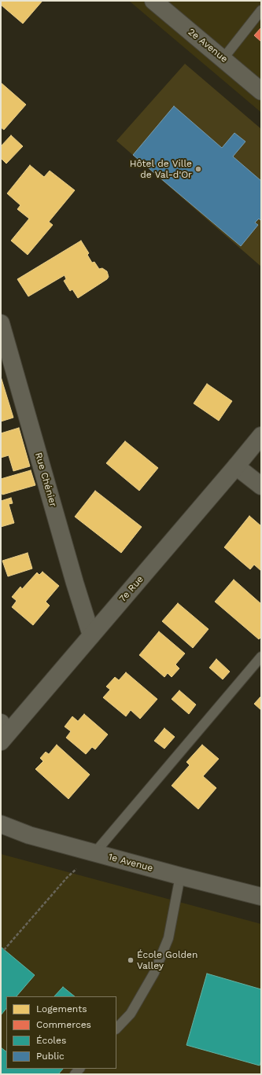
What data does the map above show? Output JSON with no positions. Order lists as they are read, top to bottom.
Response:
{
  "streets": {
    "street": [
      "2e Avenue",
      "Rue Chénier",
      "7e Rue",
      "1e Avenue"
    ]
  },
  "crossings": [
    ["Rue Chénier", "7e Rue"]
  ],
  "places": ["Hôtel de Ville de Val-d'Or", "École Golden Valley"],
  "legend": [
    "Logements",
    "Commerces",
    "Écoles",
    "Public"
  ]
}
